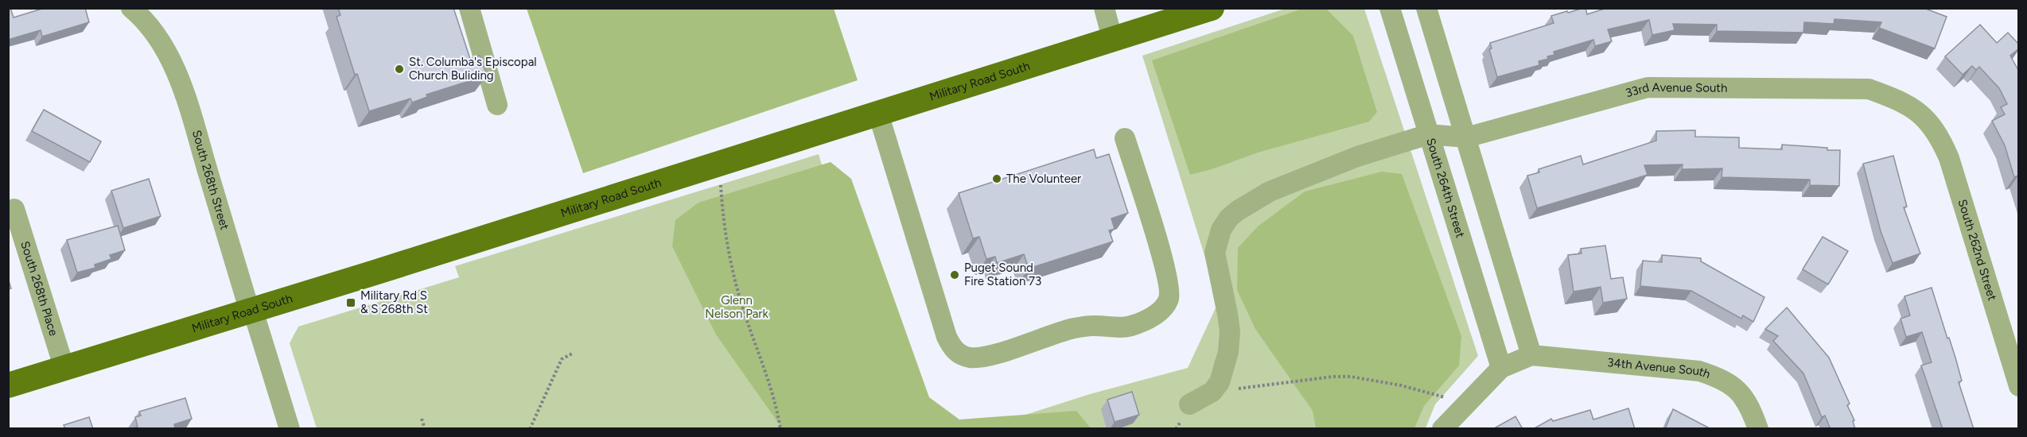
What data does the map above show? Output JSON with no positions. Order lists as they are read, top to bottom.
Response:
{
  "streets": {
    "main road": ["Military Road South"],
    "street": [
      "33rd Avenue South",
      "South 268th Street",
      "South 264th Street",
      "South 262nd Street",
      "South 268th Place",
      "34th Avenue South"
    ]
  },
  "crossings": [
    ["Military Road South", "South 268th Street"],
    ["Military Road South", "South 268th Place"],
    ["33rd Avenue South", "South 264th Street"],
    ["33rd Avenue South", "South 262nd Street"]
  ],
  "parks": ["Glenn Nelson Park"],
  "places": {
    "other": ["St. Columba's Episcopal Church Buliding", "The Volunteer", "Puget Sound Fire Station 73"],
    "transit": ["Military Rd S & S 268th St"]
  }
}
